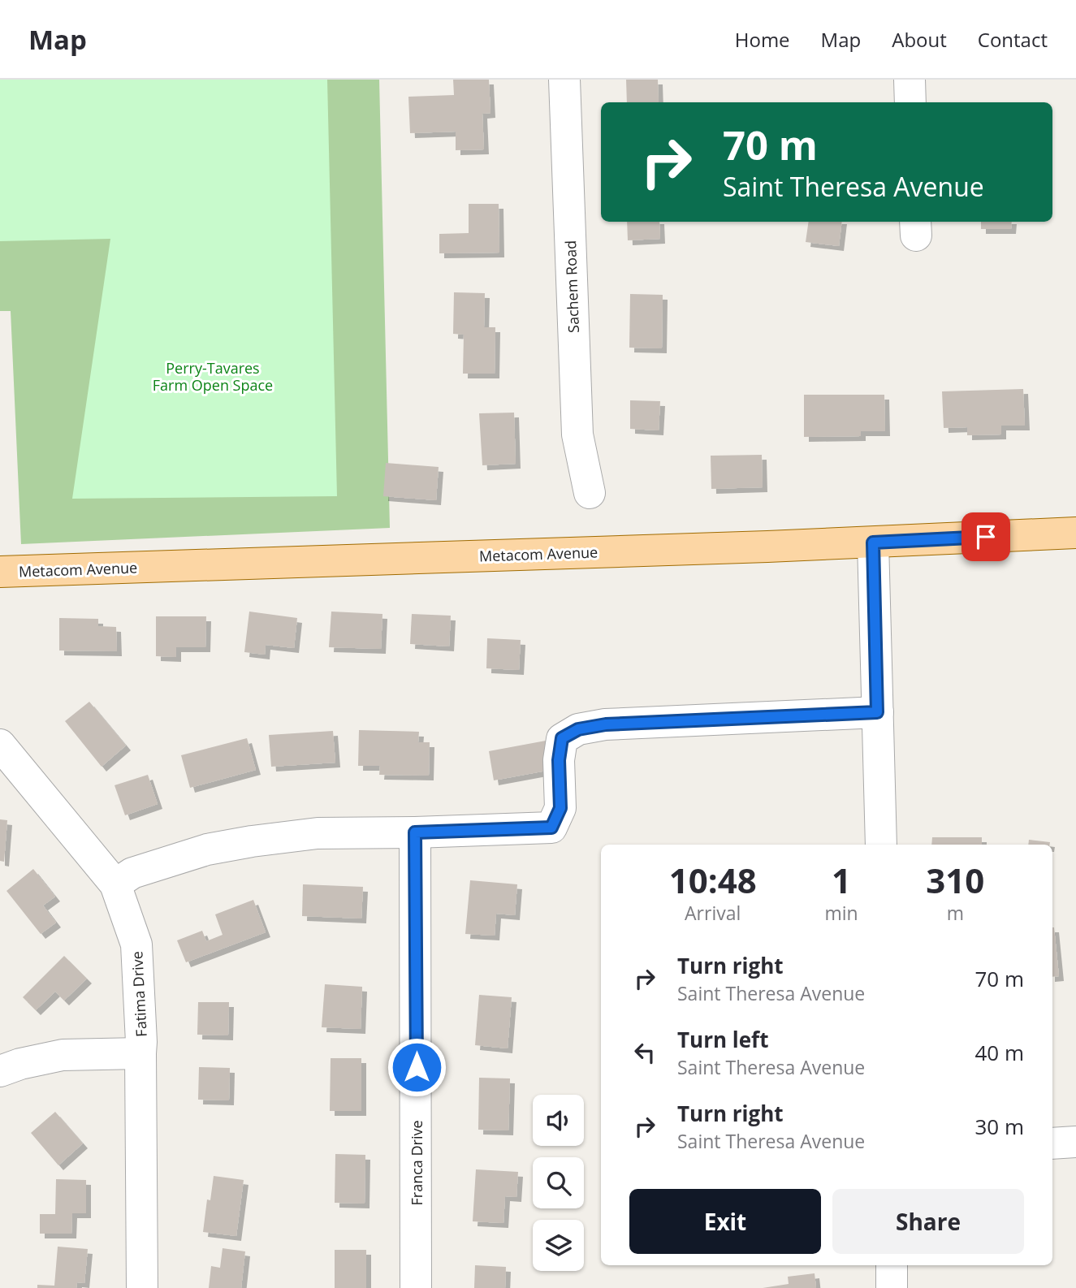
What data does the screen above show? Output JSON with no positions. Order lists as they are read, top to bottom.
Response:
{
  "streets": {
    "main road": ["Metacom Avenue"],
    "street": ["Sachem Road", "Fatima Drive", "Franca Drive"]
  },
  "parks": ["Perry-Tavares Farm Open Space"],
  "page": {
    "header": "Map",
    "nav": [
      "Home",
      "Map",
      "About",
      "Contact"
    ],
    "turn": ["70 m", "Saint Theresa Avenue"],
    "eta": [
      "10:48",
      "Arrival",
      "1",
      "min",
      "310",
      "m"
    ],
    "list": [
      {
        "name": "Turn right",
        "note": "Saint Theresa Avenue",
        "value": "70 m"
      },
      {
        "name": "Turn left",
        "note": "Saint Theresa Avenue",
        "value": "40 m"
      },
      {
        "name": "Turn right",
        "note": "Saint Theresa Avenue",
        "value": "30 m"
      }
    ],
    "buttons": ["Exit", "Share"]
  }
}
